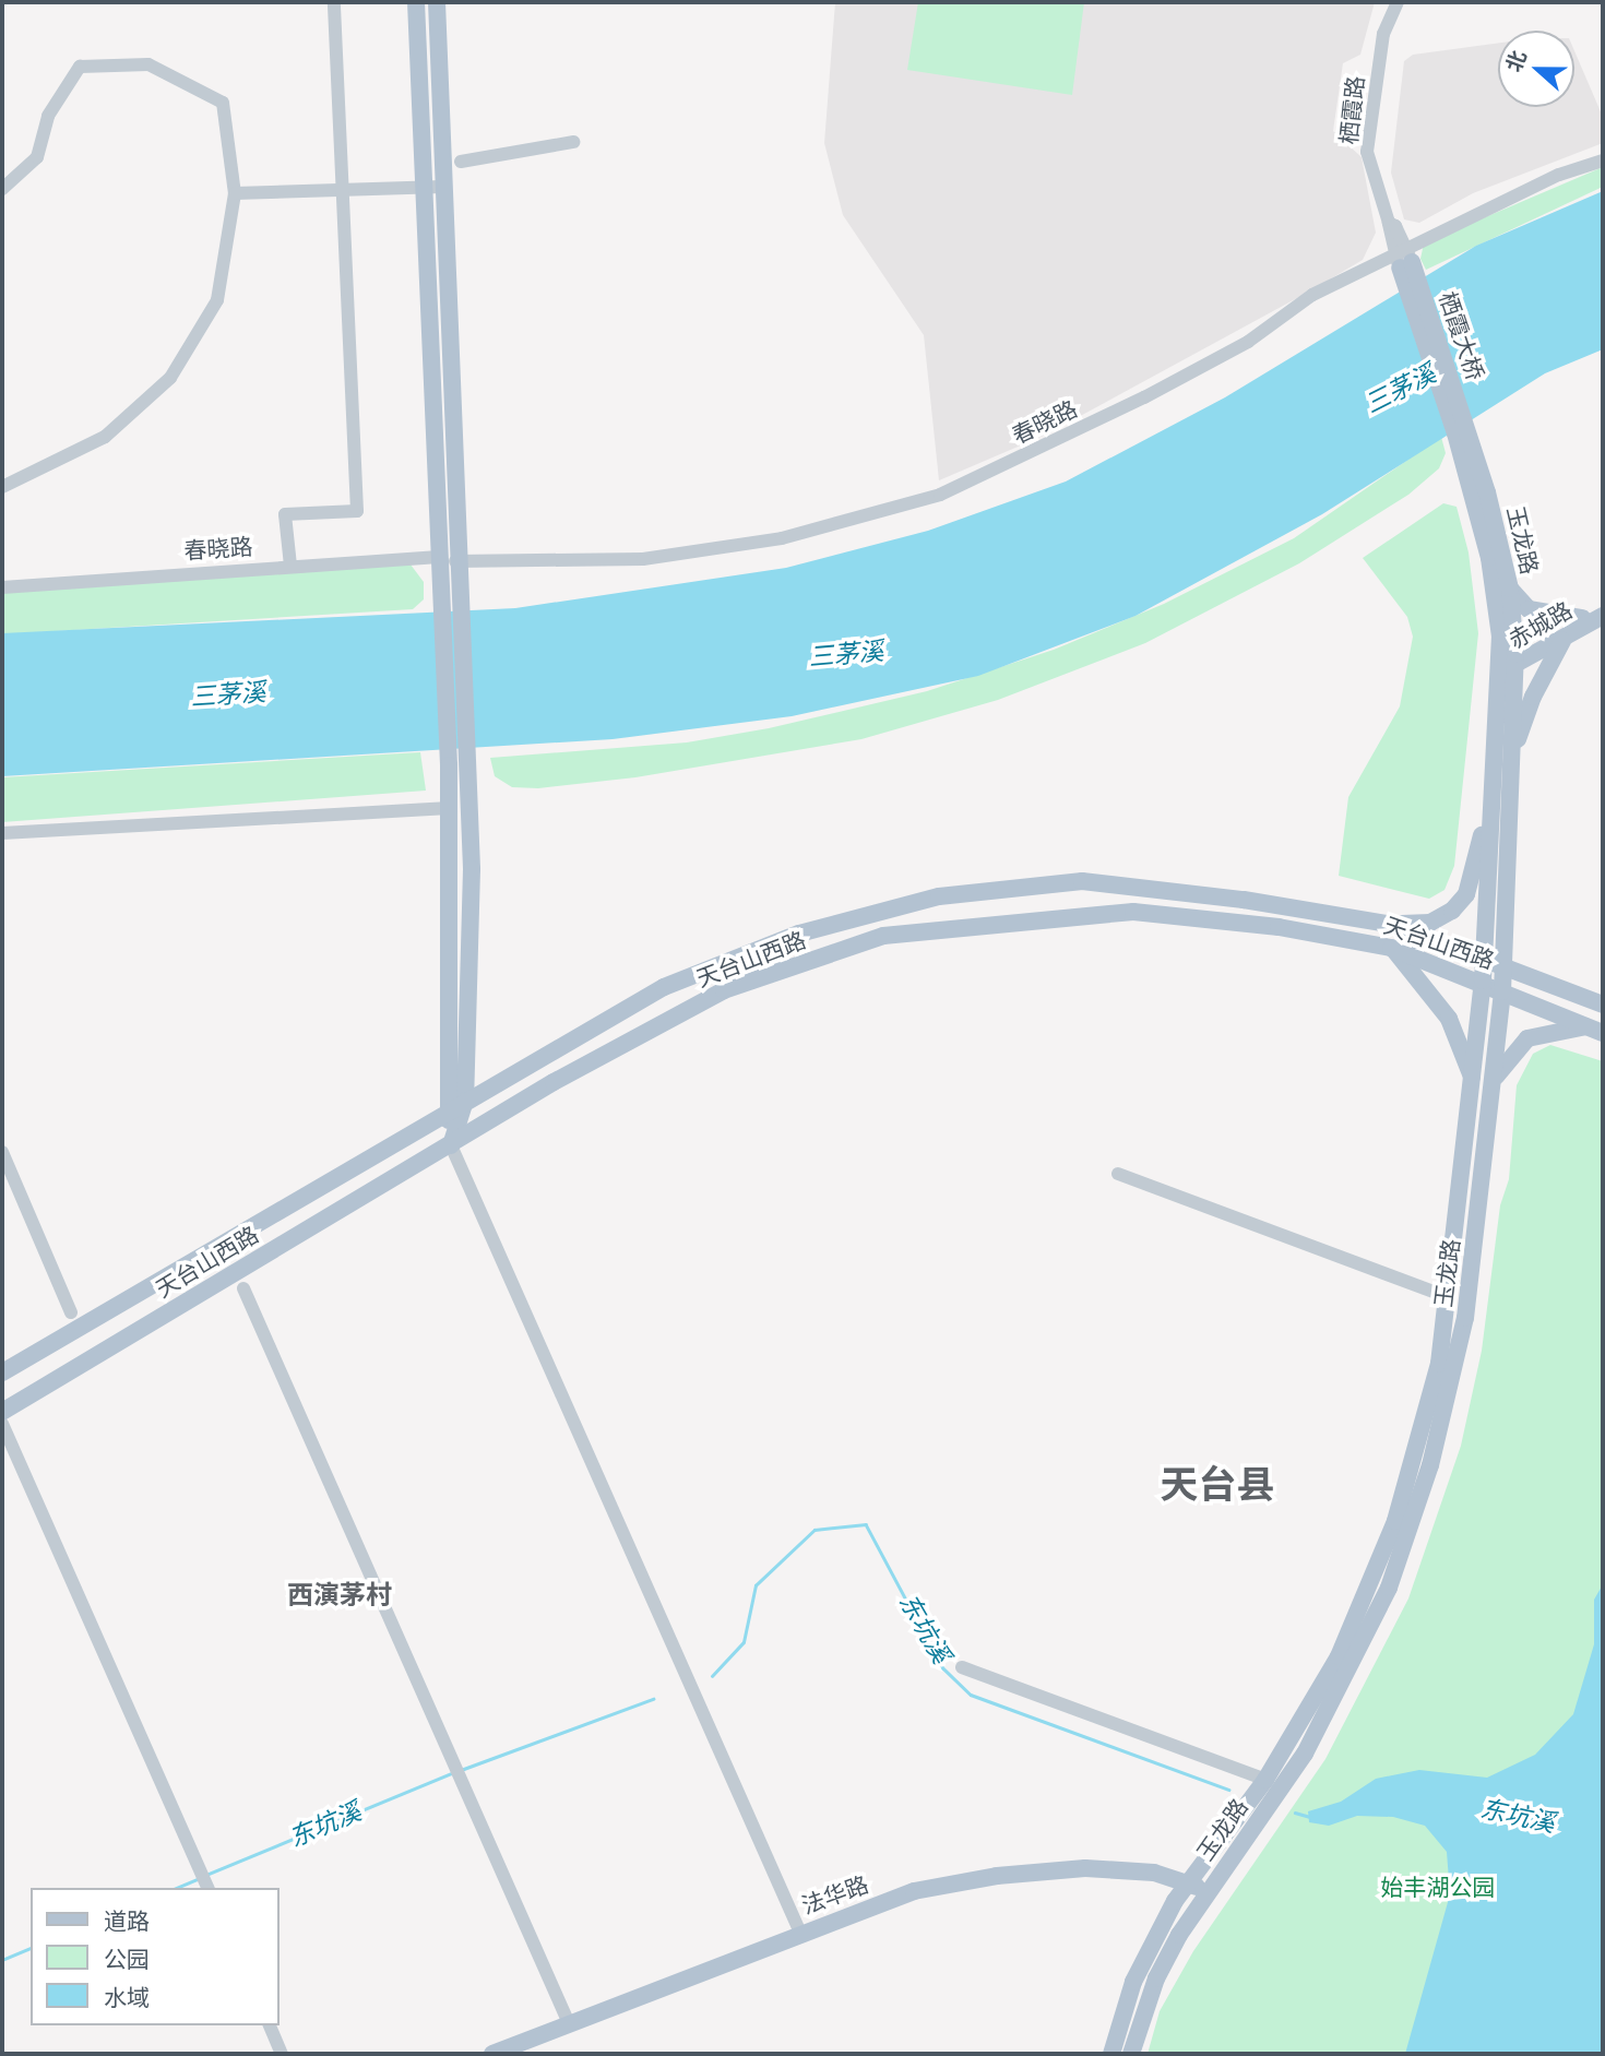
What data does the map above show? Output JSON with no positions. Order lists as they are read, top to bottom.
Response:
{
  "streets": {
    "main road": [
      "栖霞大桥",
      "玉龙路",
      "赤城路",
      "天台山西路",
      "法华路"
    ],
    "street": ["栖霞路", "春晓路"]
  },
  "crossings": [
    ["栖霞路", "栖霞大桥"],
    ["栖霞路", "春晓路"],
    ["栖霞大桥", "春晓路"],
    ["栖霞大桥", "玉龙路"],
    ["玉龙路", "赤城路"],
    ["玉龙路", "天台山西路"],
    ["玉龙路", "法华路"]
  ],
  "districts": ["天台县", "西演茅村"],
  "water": ["三茅溪", "东坑溪"],
  "parks": ["始丰湖公园"],
  "legend": ["道路", "公园", "水域"],
  "north": "left"
}
